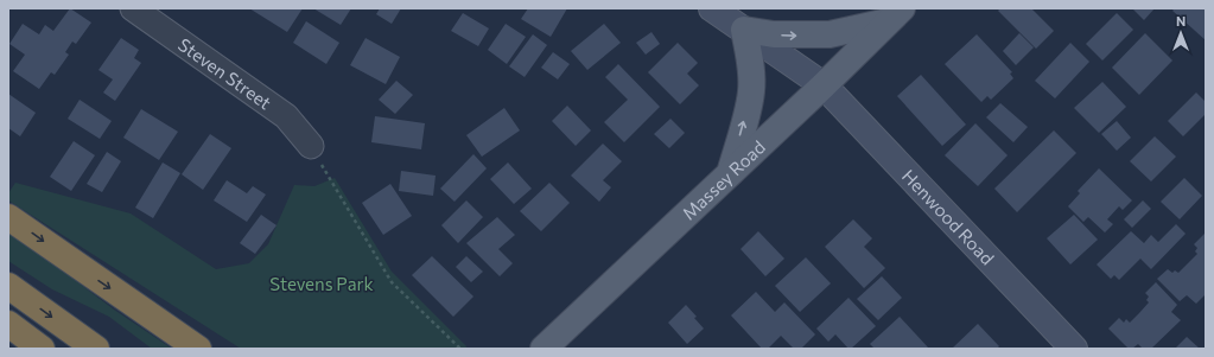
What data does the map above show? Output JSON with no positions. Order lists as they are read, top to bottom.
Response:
{
  "streets": {
    "main road": ["Massey Road", "Henwood Road"],
    "street": ["Steven Street"]
  },
  "crossings": [
    ["Massey Road", "Henwood Road"]
  ],
  "parks": ["Stevens Park"],
  "north": "top"
}
